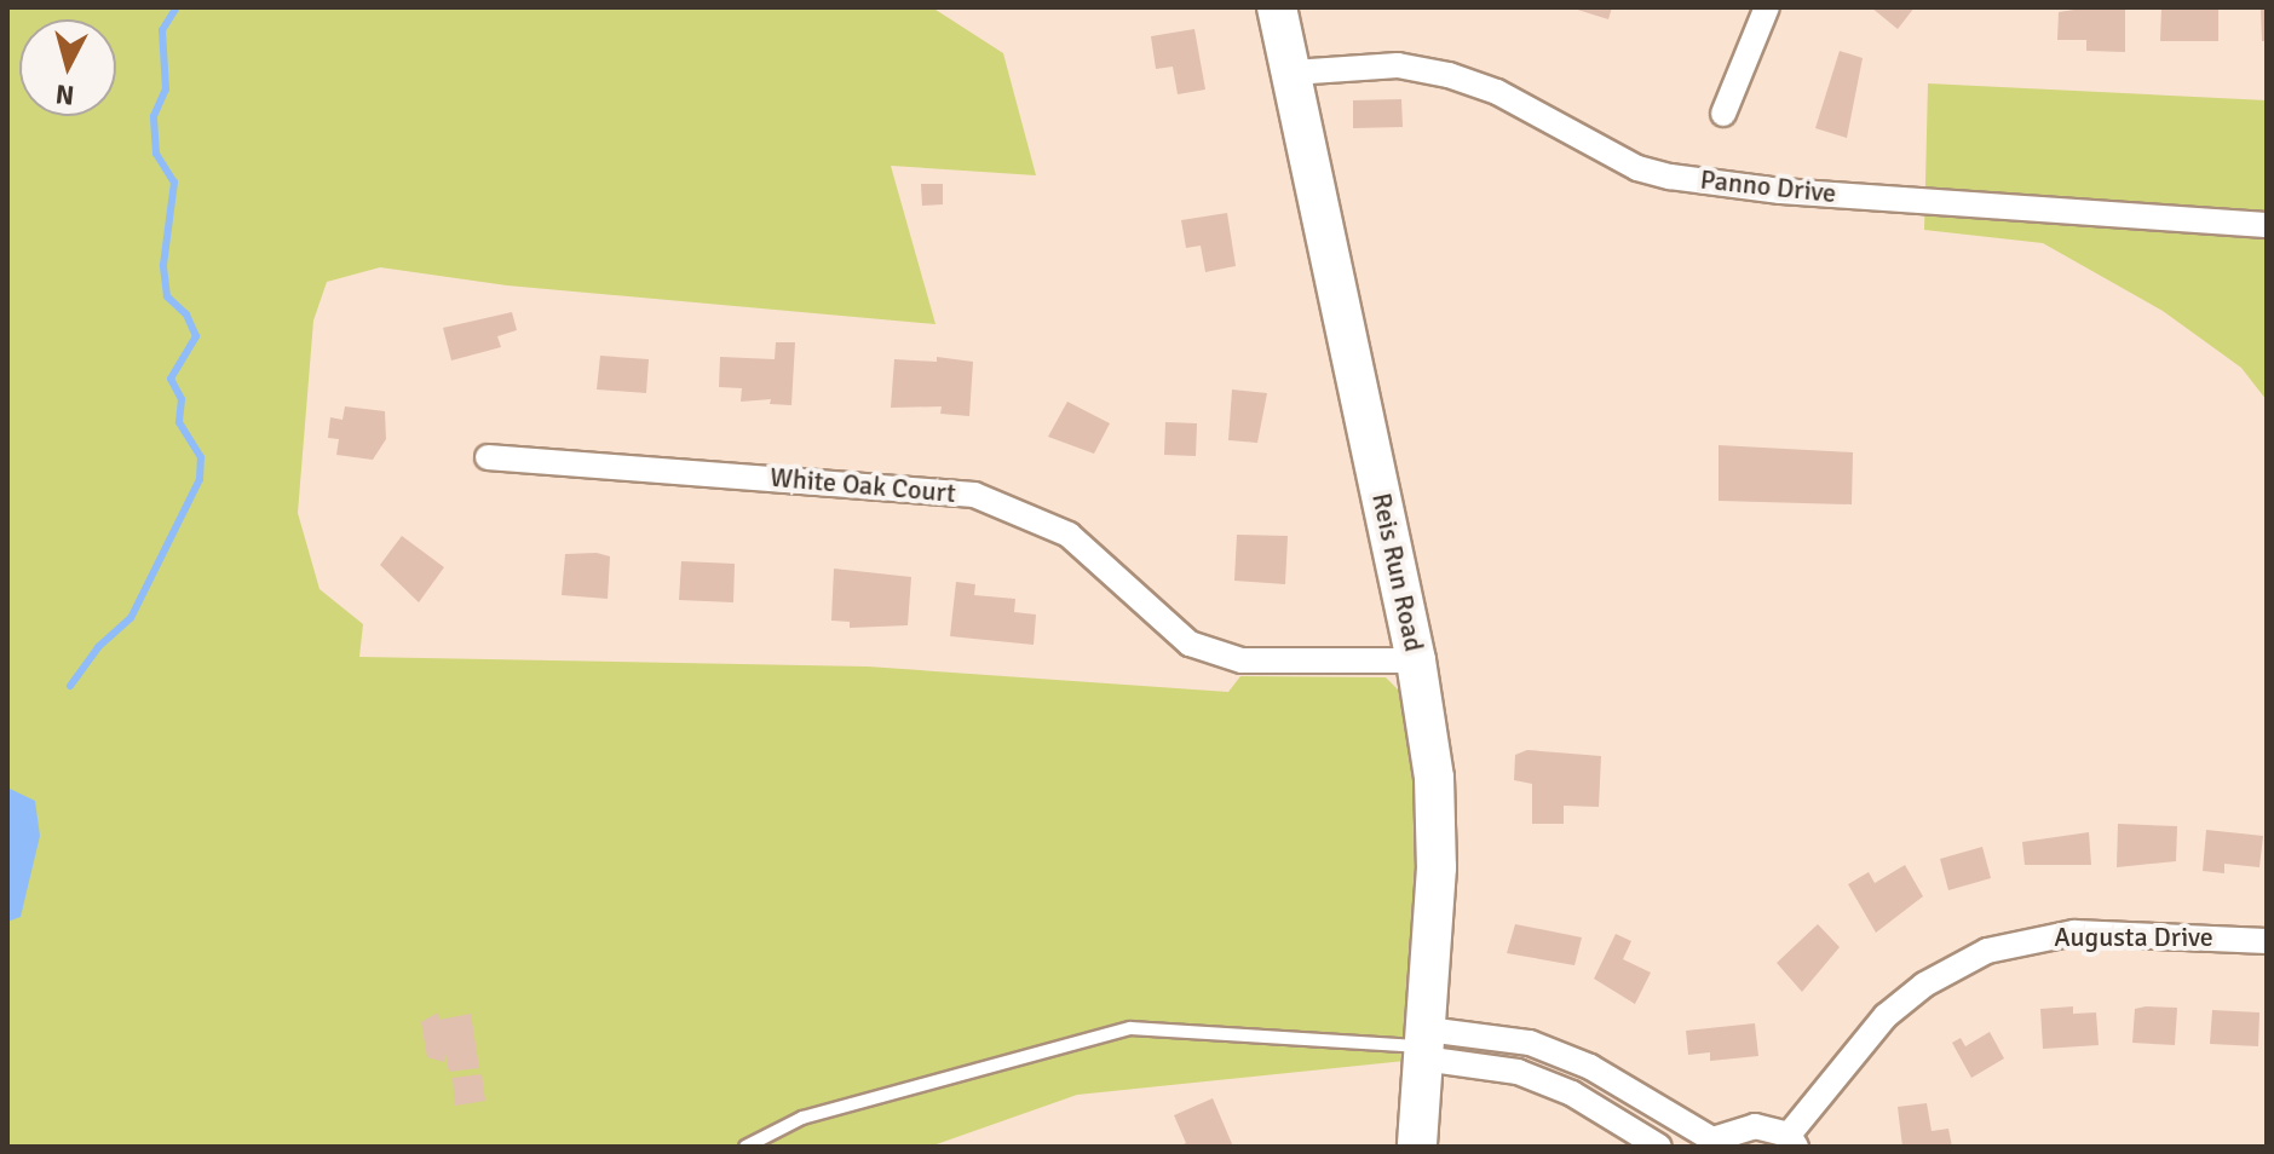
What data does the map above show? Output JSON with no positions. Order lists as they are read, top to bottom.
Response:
{
  "streets": {
    "main road": ["Reis Run Road"],
    "street": ["Panno Drive", "White Oak Court", "Augusta Drive"]
  },
  "crossings": [
    ["Panno Drive", "Reis Run Road"],
    ["White Oak Court", "Reis Run Road"]
  ],
  "north": "bottom"
}
